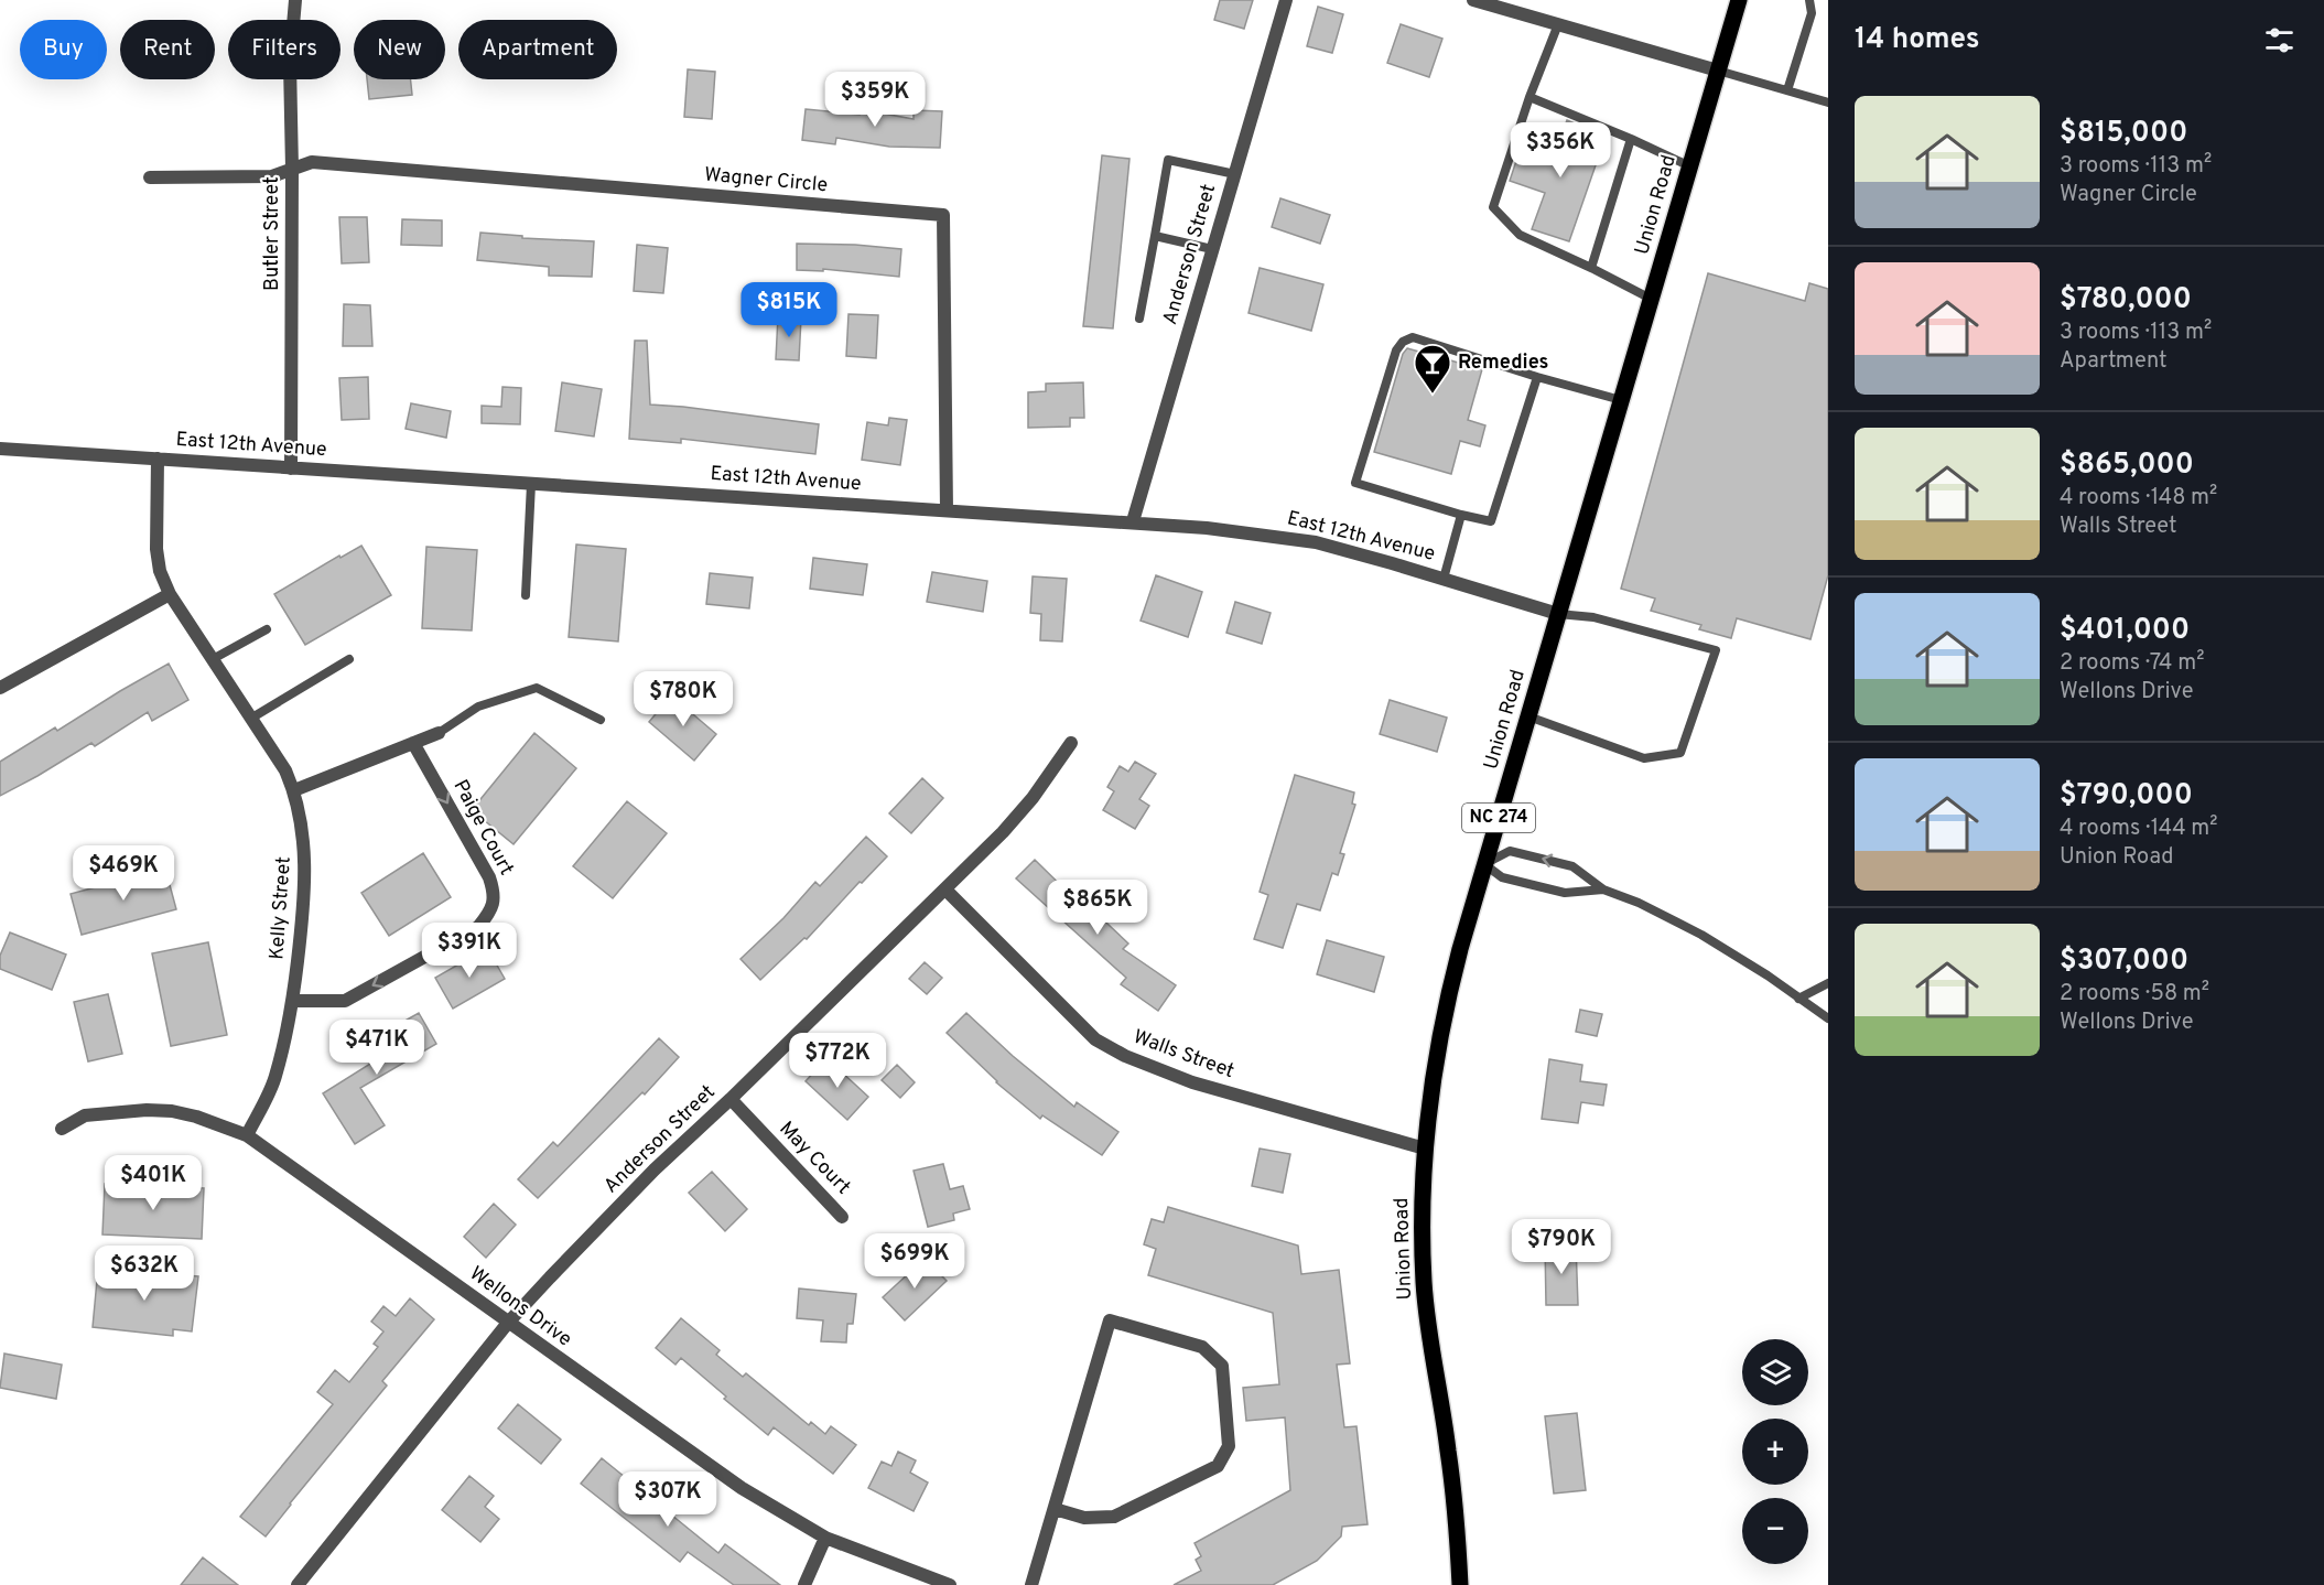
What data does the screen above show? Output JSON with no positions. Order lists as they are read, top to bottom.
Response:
{
  "streets": {
    "main road": ["Union Road", "NC 274"],
    "street": [
      "Wagner Circle",
      "Butler Street",
      "Anderson Street",
      "East 12th Avenue",
      "Paige Court",
      "Kelly Street",
      "Walls Street",
      "May Court",
      "Wellons Drive"
    ]
  },
  "crossings": [
    ["Wagner Circle", "Butler Street"],
    ["Wagner Circle", "East 12th Avenue"],
    ["Union Road", "East 12th Avenue"],
    ["Union Road", "Walls Street"],
    ["Butler Street", "East 12th Avenue"],
    ["Anderson Street", "East 12th Avenue"],
    ["Anderson Street", "Walls Street"],
    ["Anderson Street", "May Court"],
    ["Anderson Street", "Wellons Drive"],
    ["East 12th Avenue", "Kelly Street"],
    ["Paige Court", "Kelly Street"],
    ["Kelly Street", "Wellons Drive"]
  ],
  "places": {
    "bar": ["Remedies"]
  },
  "page": {
    "heading": "14 homes",
    "chip": [
      "Buy",
      "Rent",
      "Filters",
      "New",
      "Apartment"
    ],
    "price": [
      "$359K",
      "$356K",
      "$815K",
      "$780K",
      "$469K",
      "$865K",
      "$391K",
      "$471K",
      "$772K",
      "$401K",
      "$790K",
      "$699K",
      "$632K",
      "$307K"
    ],
    "list": [
      {
        "name": "$815,000",
        "note": "3 rooms · 113 m² · Wagner Circle"
      },
      {
        "name": "$780,000",
        "note": "3 rooms · 113 m² · Apartment"
      },
      {
        "name": "$865,000",
        "note": "4 rooms · 148 m² · Walls Street"
      },
      {
        "name": "$401,000",
        "note": "2 rooms · 74 m² · Wellons Drive"
      },
      {
        "name": "$790,000",
        "note": "4 rooms · 144 m² · Union Road"
      },
      {
        "name": "$307,000",
        "note": "2 rooms · 58 m² · Wellons Drive"
      }
    ],
    "map_buttons": ["+", "−"]
  }
}
